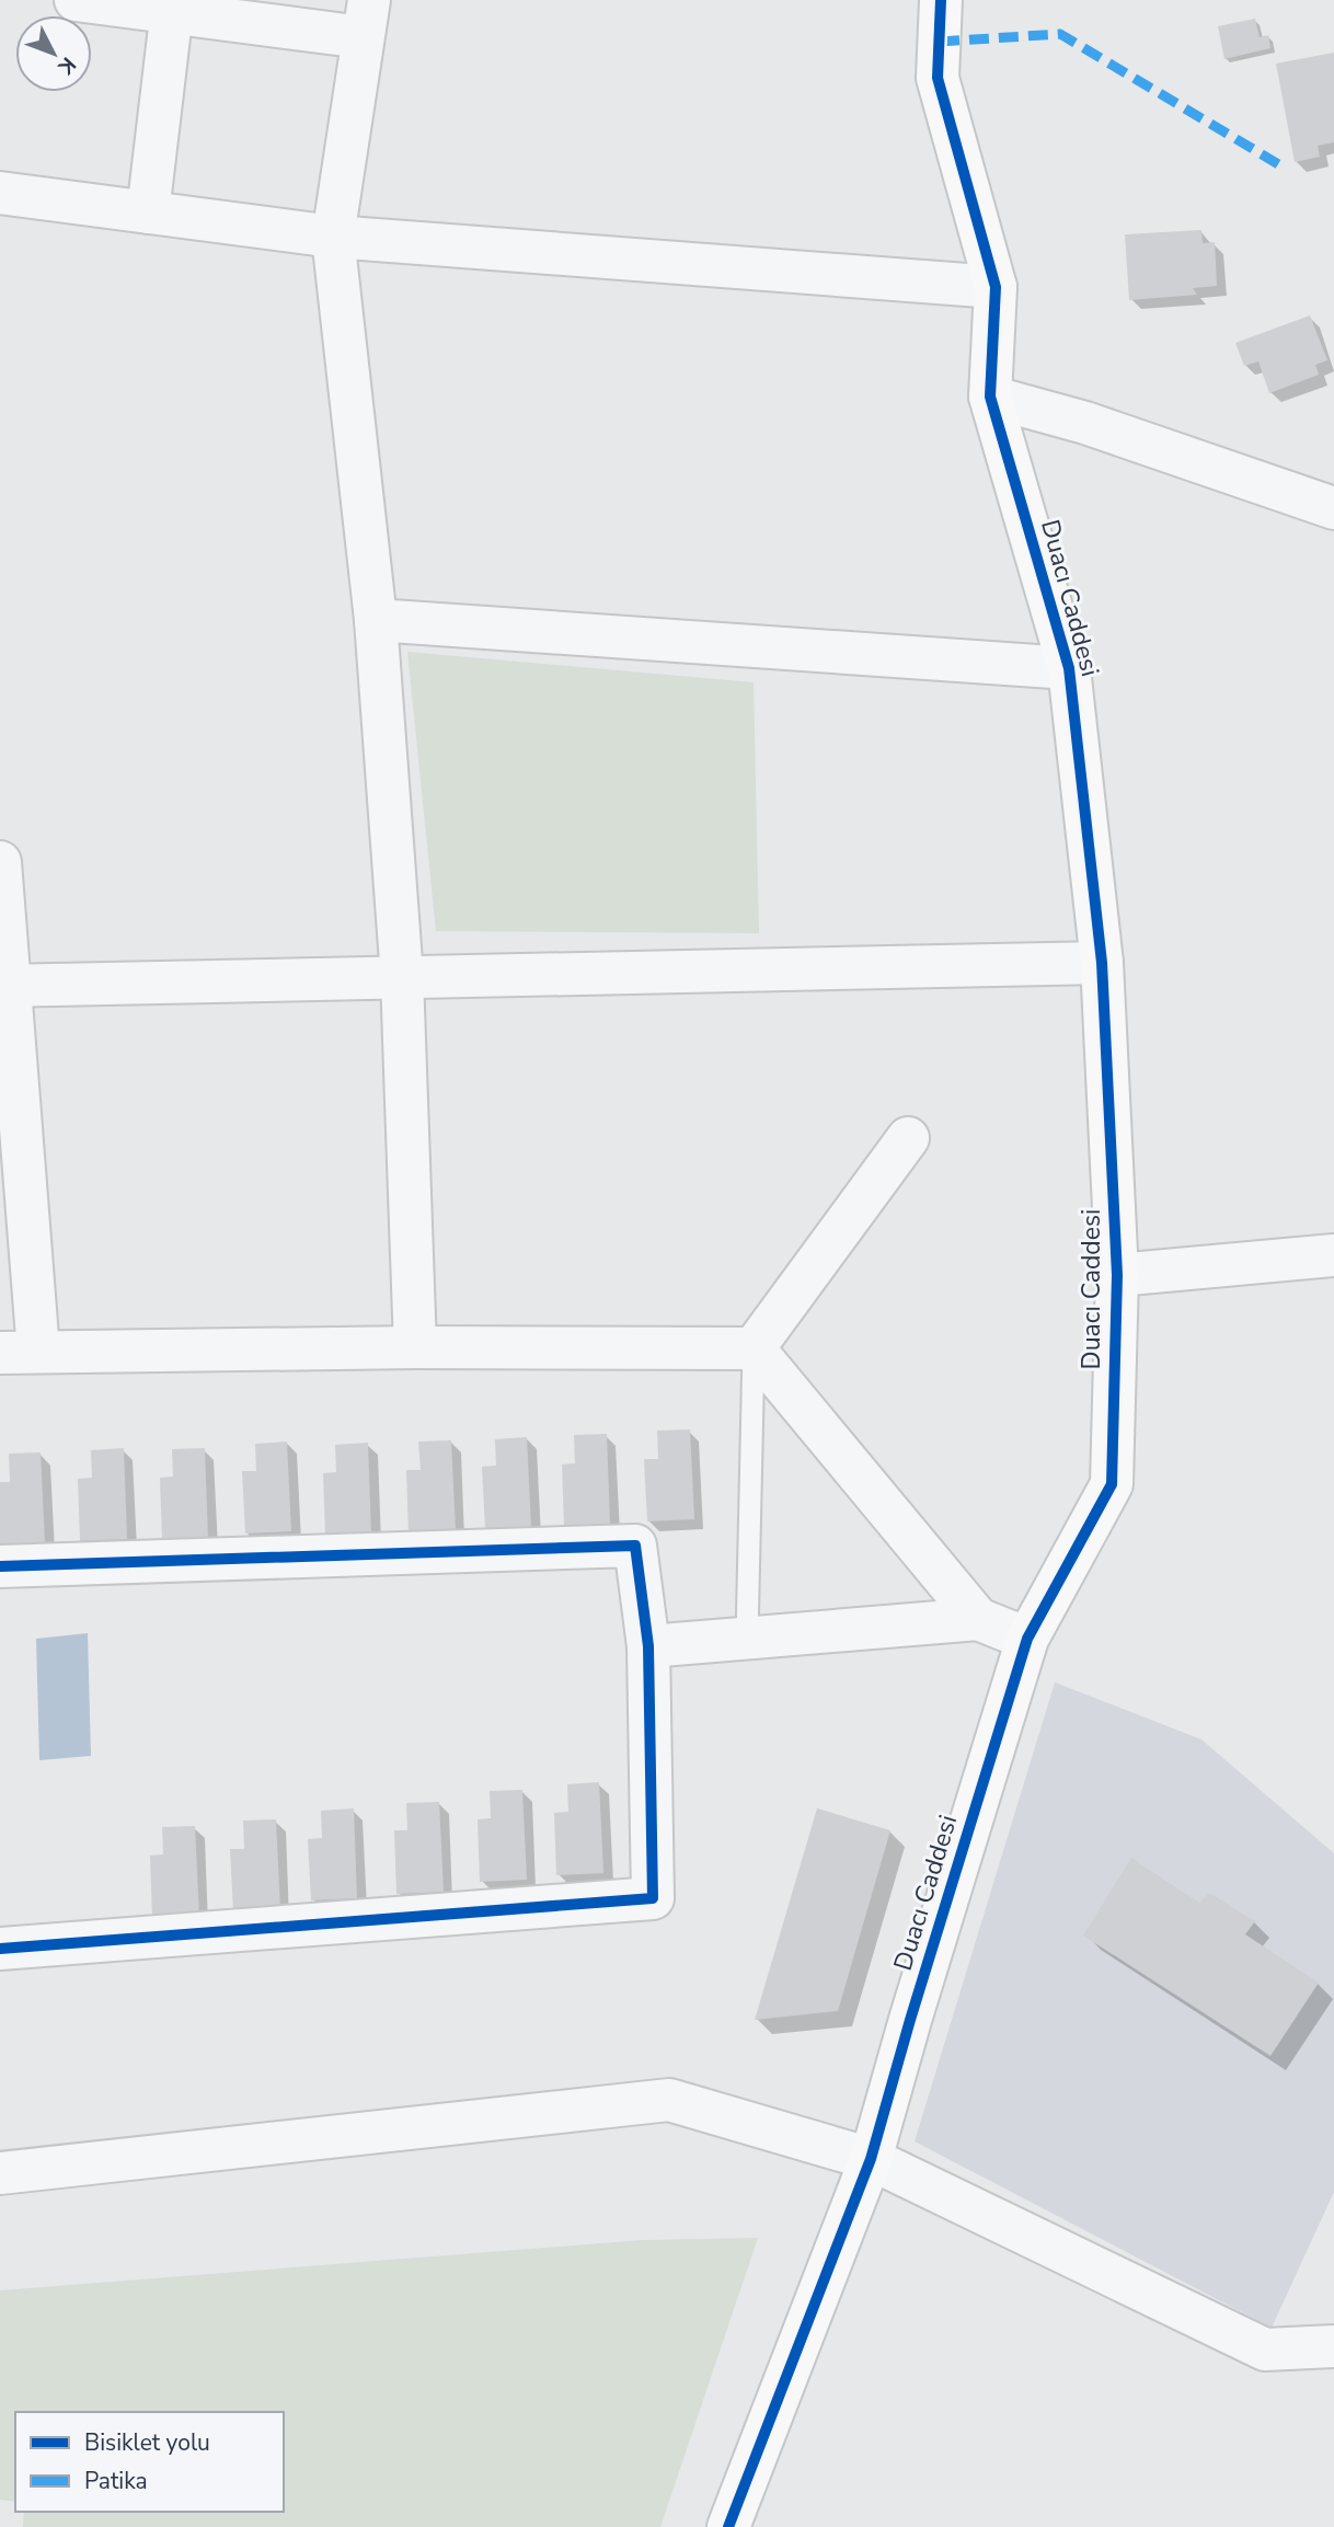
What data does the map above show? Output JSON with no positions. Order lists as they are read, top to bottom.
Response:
{
  "streets": {
    "street": ["Duacı Caddesi"]
  },
  "legend": ["Bisiklet yolu", "Patika"],
  "north": "bottom right"
}
